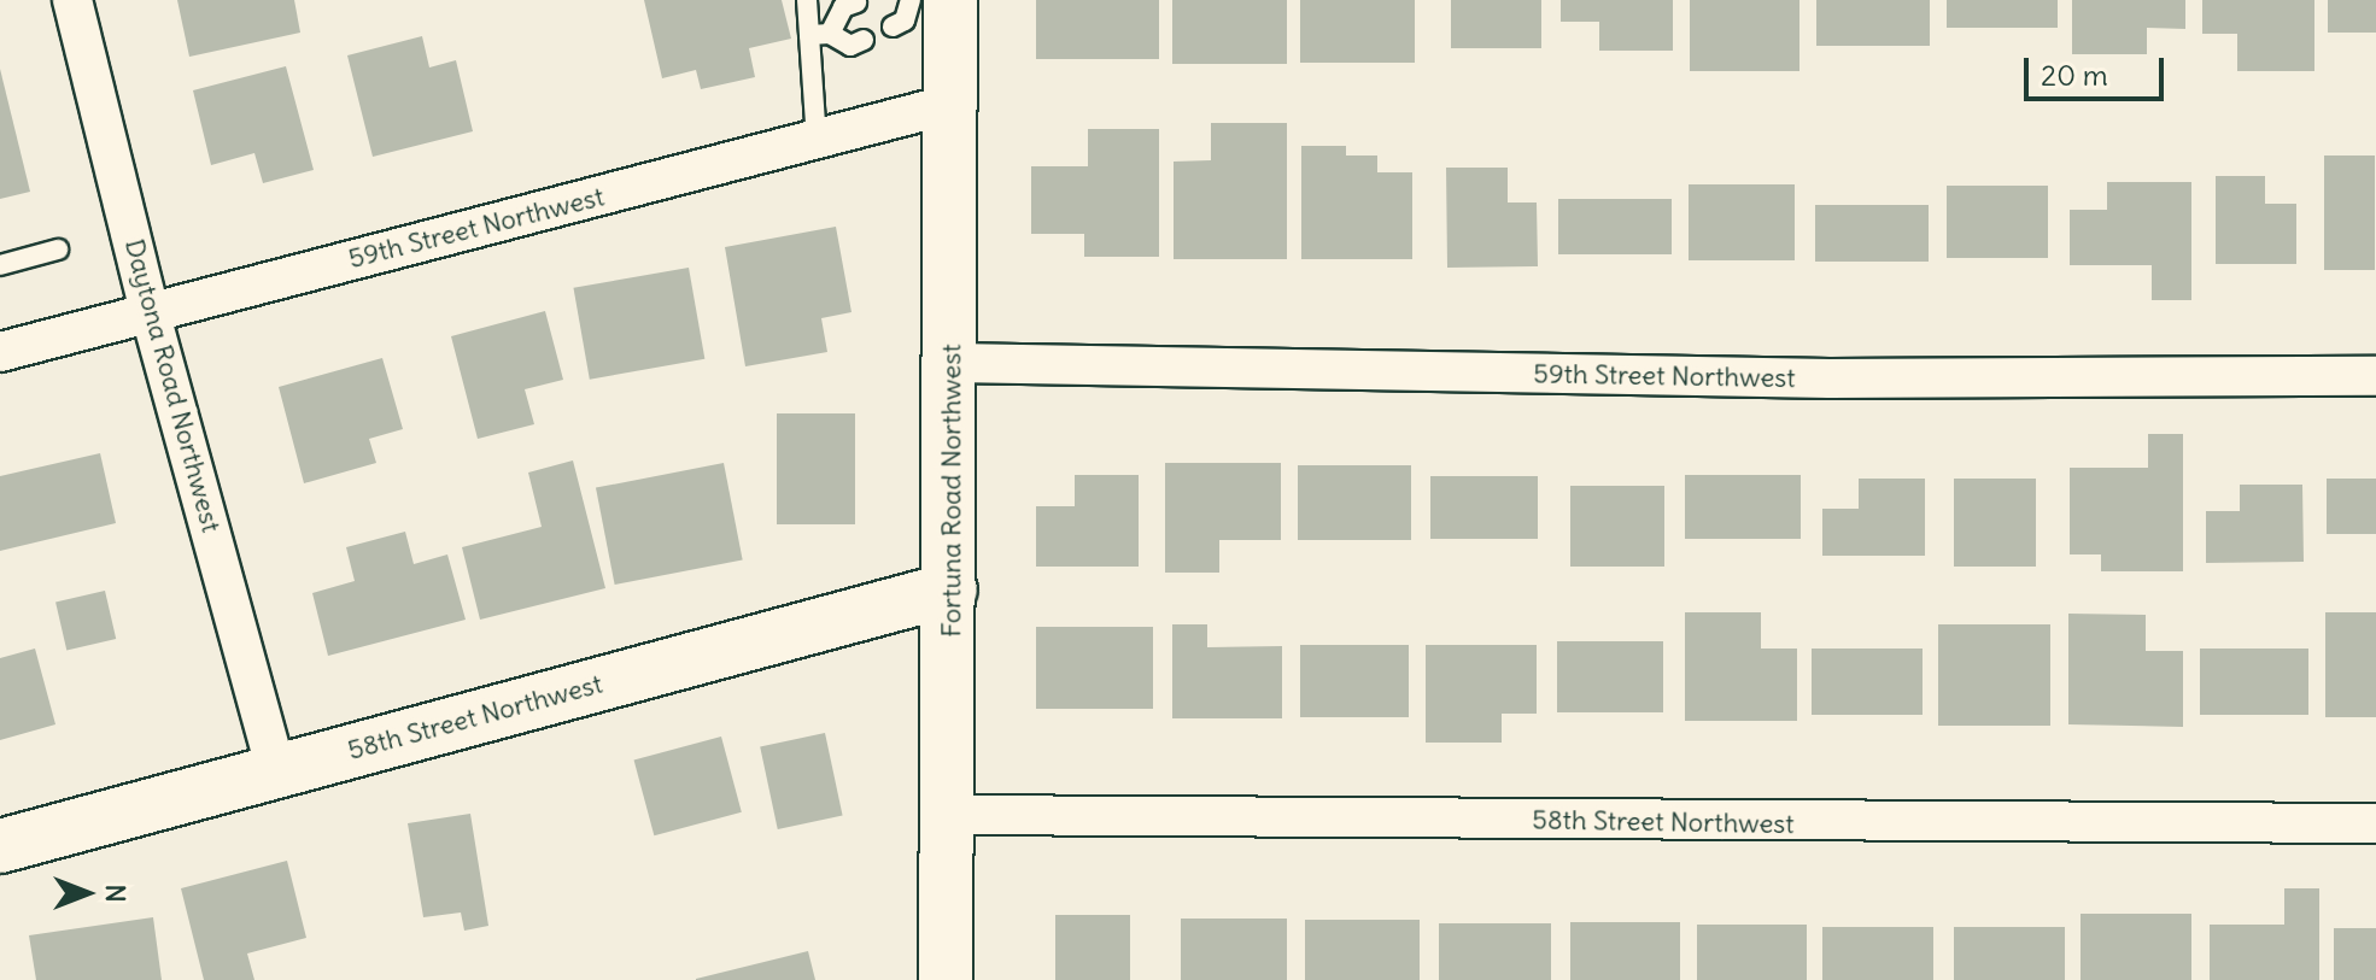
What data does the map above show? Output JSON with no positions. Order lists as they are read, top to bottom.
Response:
{
  "streets": {
    "street": [
      "59th Street Northwest",
      "Daytona Road Northwest",
      "Fortuna Road Northwest",
      "58th Street Northwest"
    ]
  },
  "crossings": [
    ["59th Street Northwest", "Daytona Road Northwest"],
    ["59th Street Northwest", "Fortuna Road Northwest"],
    ["Daytona Road Northwest", "58th Street Northwest"],
    ["Fortuna Road Northwest", "58th Street Northwest"]
  ],
  "scale_bar": "20 m",
  "north": "right"
}
